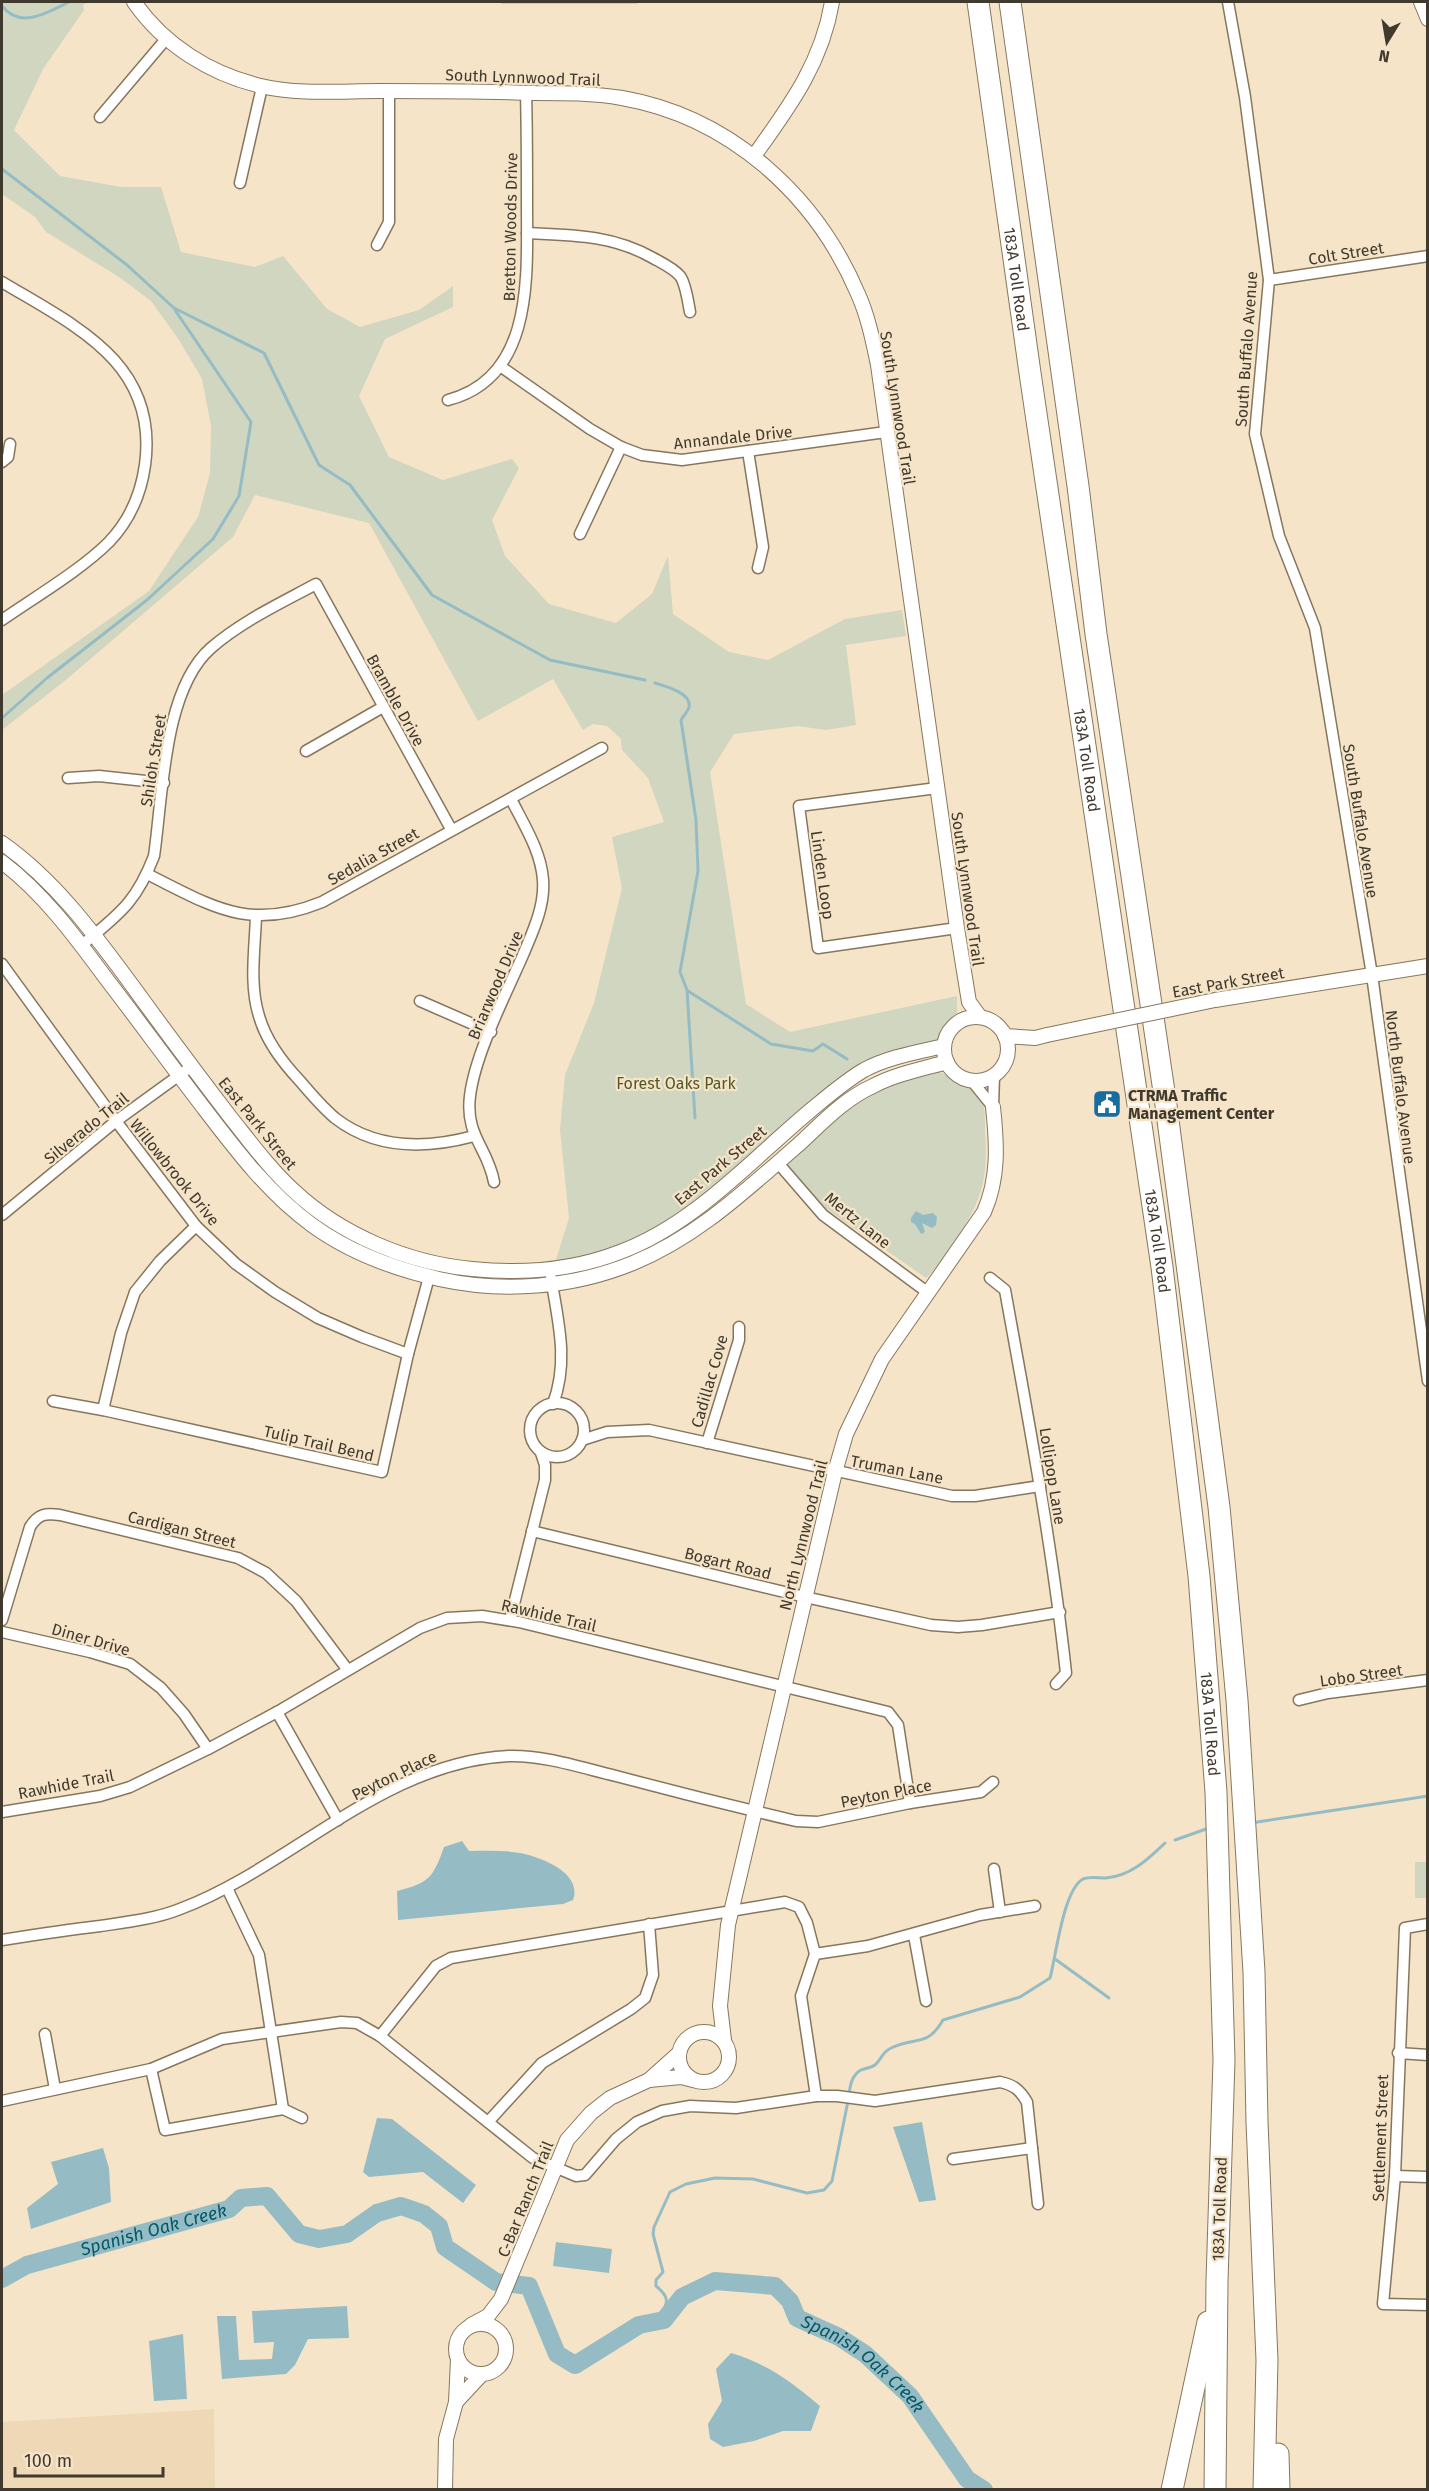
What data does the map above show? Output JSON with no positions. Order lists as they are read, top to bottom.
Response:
{
  "streets": {
    "highway": ["183A Toll Road"],
    "street": [
      "South Lynnwood Trail",
      "Bretton Woods Drive",
      "Colt Street",
      "South Buffalo Avenue",
      "Annandale Drive",
      "Bramble Drive",
      "Shiloh Street",
      "Sedalia Street",
      "Linden Loop",
      "East Park Street",
      "Briarwood Drive",
      "North Buffalo Avenue",
      "Silverado Trail",
      "Willowbrook Drive",
      "Mertz Lane",
      "Cadillac Cove",
      "Tulip Trail Bend",
      "Truman Lane",
      "Lollipop Lane",
      "Cardigan Street",
      "North Lynnwood Trail",
      "Bogart Road",
      "Rawhide Trail",
      "Diner Drive",
      "Lobo Street",
      "Peyton Place",
      "Settlement Street",
      "C-Bar Ranch Trail"
    ]
  },
  "crossings": [
    ["South Lynnwood Trail", "Bretton Woods Drive"],
    ["South Lynnwood Trail", "Annandale Drive"],
    ["South Lynnwood Trail", "Linden Loop"],
    ["South Lynnwood Trail", "East Park Street"],
    ["South Lynnwood Trail", "North Lynnwood Trail"],
    ["Bretton Woods Drive", "Annandale Drive"],
    ["Colt Street", "South Buffalo Avenue"],
    ["South Buffalo Avenue", "East Park Street"],
    ["South Buffalo Avenue", "North Buffalo Avenue"],
    ["Bramble Drive", "Shiloh Street"],
    ["Bramble Drive", "Sedalia Street"],
    ["Shiloh Street", "Sedalia Street"],
    ["Shiloh Street", "East Park Street"],
    ["Sedalia Street", "Briarwood Drive"],
    ["East Park Street", "North Buffalo Avenue"],
    ["East Park Street", "Silverado Trail"],
    ["East Park Street", "Mertz Lane"],
    ["East Park Street", "Tulip Trail Bend"],
    ["East Park Street", "North Lynnwood Trail"],
    ["Silverado Trail", "Willowbrook Drive"],
    ["Willowbrook Drive", "Tulip Trail Bend"],
    ["Mertz Lane", "North Lynnwood Trail"],
    ["Cadillac Cove", "Truman Lane"],
    ["Truman Lane", "Lollipop Lane"],
    ["Truman Lane", "North Lynnwood Trail"],
    ["Lollipop Lane", "Bogart Road"],
    ["Cardigan Street", "Rawhide Trail"],
    ["North Lynnwood Trail", "Bogart Road"],
    ["North Lynnwood Trail", "Rawhide Trail"],
    ["North Lynnwood Trail", "Peyton Place"],
    ["North Lynnwood Trail", "C-Bar Ranch Trail"],
    ["Rawhide Trail", "Diner Drive"],
    ["Rawhide Trail", "Peyton Place"]
  ],
  "water": ["Spanish Oak Creek"],
  "parks": ["Forest Oaks Park"],
  "places": {
    "public building": ["CTRMA Traffic Management Center"]
  },
  "scale_bar": "100 m",
  "north": "bottom"
}
